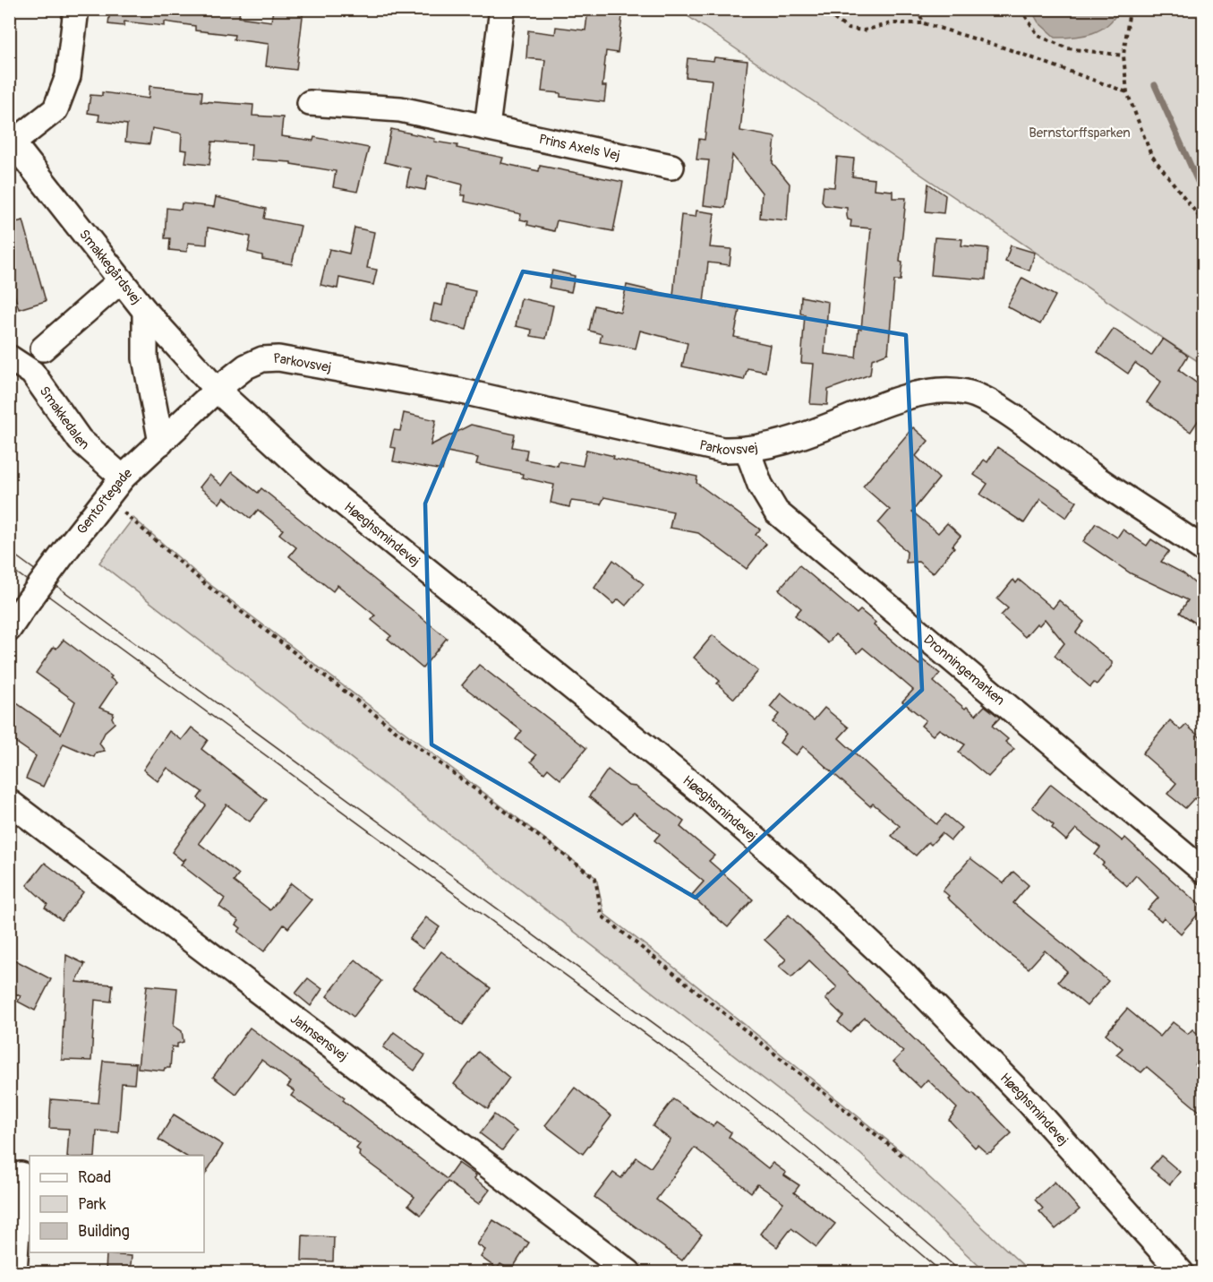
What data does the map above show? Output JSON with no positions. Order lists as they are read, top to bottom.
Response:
{
  "streets": {
    "street": [
      "Prins Axels Vej",
      "Smakkegårdsvej",
      "Parkovsvej",
      "Smakkedalen",
      "Gentoftegade",
      "Høeghsmindevej",
      "Dronningemarken",
      "Jahnsensvej"
    ]
  },
  "crossings": [
    ["Smakkegårdsvej", "Parkovsvej"],
    ["Smakkegårdsvej", "Gentoftegade"],
    ["Smakkegårdsvej", "Høeghsmindevej"],
    ["Parkovsvej", "Gentoftegade"],
    ["Parkovsvej", "Høeghsmindevej"],
    ["Parkovsvej", "Dronningemarken"],
    ["Smakkedalen", "Gentoftegade"],
    ["Gentoftegade", "Høeghsmindevej"]
  ],
  "parks": ["Bernstorffsparken"],
  "legend": ["Road", "Park", "Building"]
}
